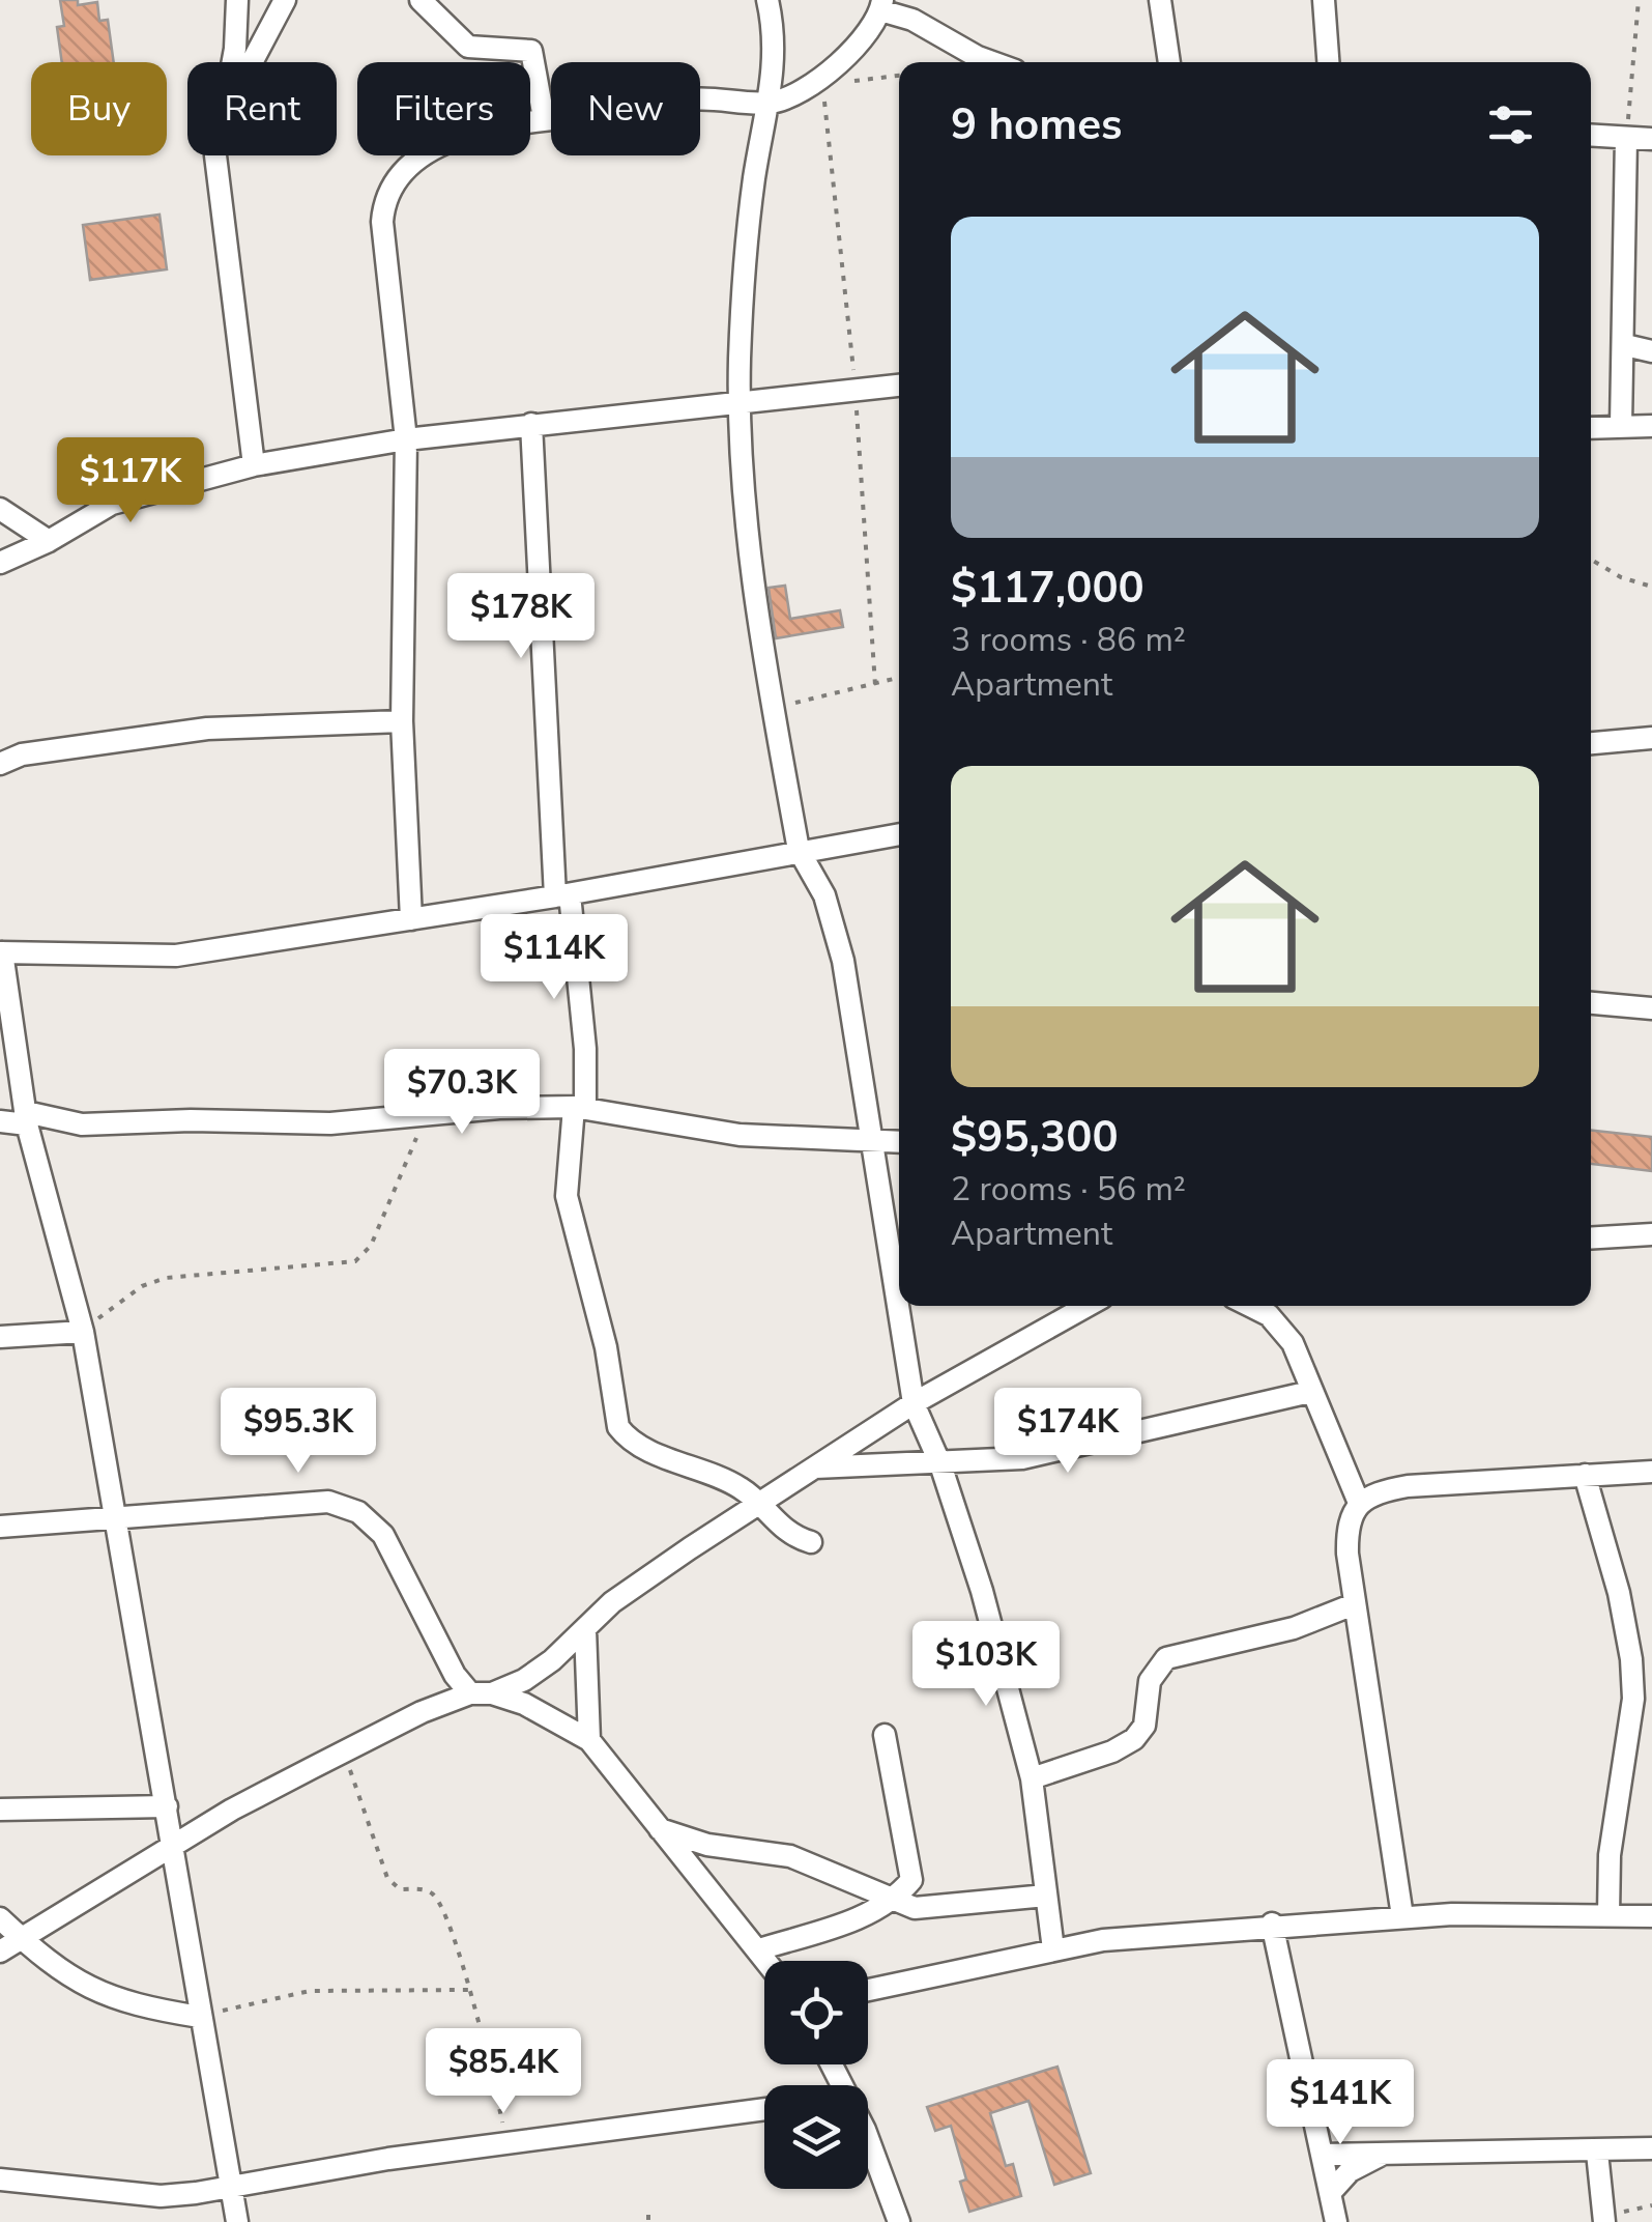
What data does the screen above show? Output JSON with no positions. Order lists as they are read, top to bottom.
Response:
{
  "page": {
    "chip": [
      "Buy",
      "Rent",
      "Filters",
      "New"
    ],
    "heading": "9 homes",
    "list": [
      {
        "name": "$117,000",
        "note": "3 rooms · 86 m² · Apartment"
      },
      {
        "name": "$95,300",
        "note": "2 rooms · 56 m² · Apartment"
      }
    ],
    "price": [
      "$117K",
      "$178K",
      "$114K",
      "$70.3K",
      "$95.3K",
      "$174K",
      "$103K",
      "$85.4K",
      "$141K"
    ]
  }
}
